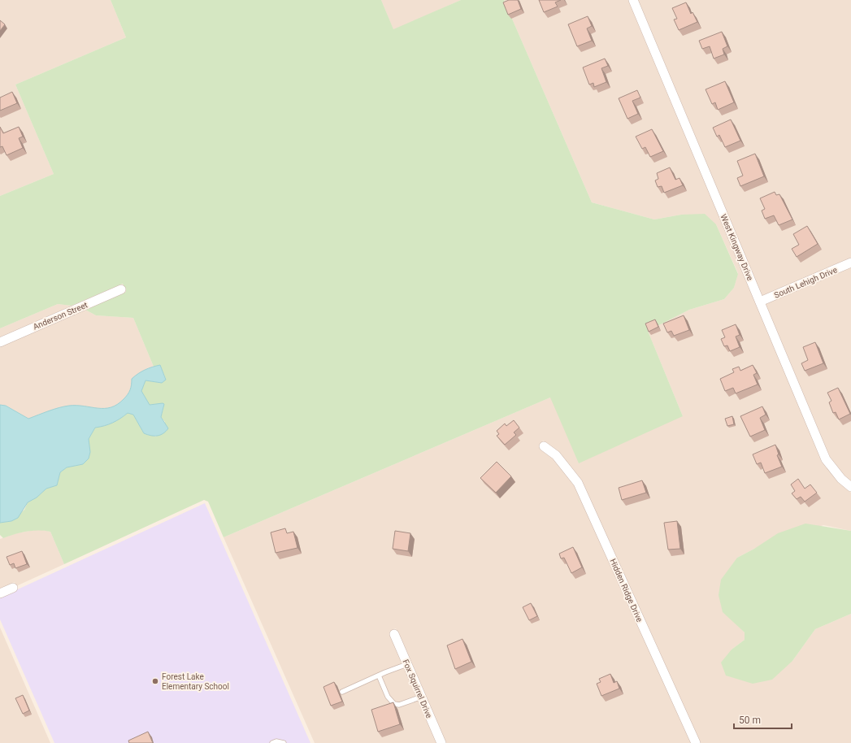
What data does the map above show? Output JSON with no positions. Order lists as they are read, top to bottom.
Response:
{
  "streets": {
    "street": [
      "West Kingway Drive",
      "South Lehigh Drive",
      "Anderson Street",
      "Hidden Ridge Drive",
      "Fox Squirrel Drive"
    ]
  },
  "crossings": [
    ["West Kingway Drive", "South Lehigh Drive"]
  ],
  "places": ["Forest Lake Elementary School"],
  "scale_bar": "50 m"
}
